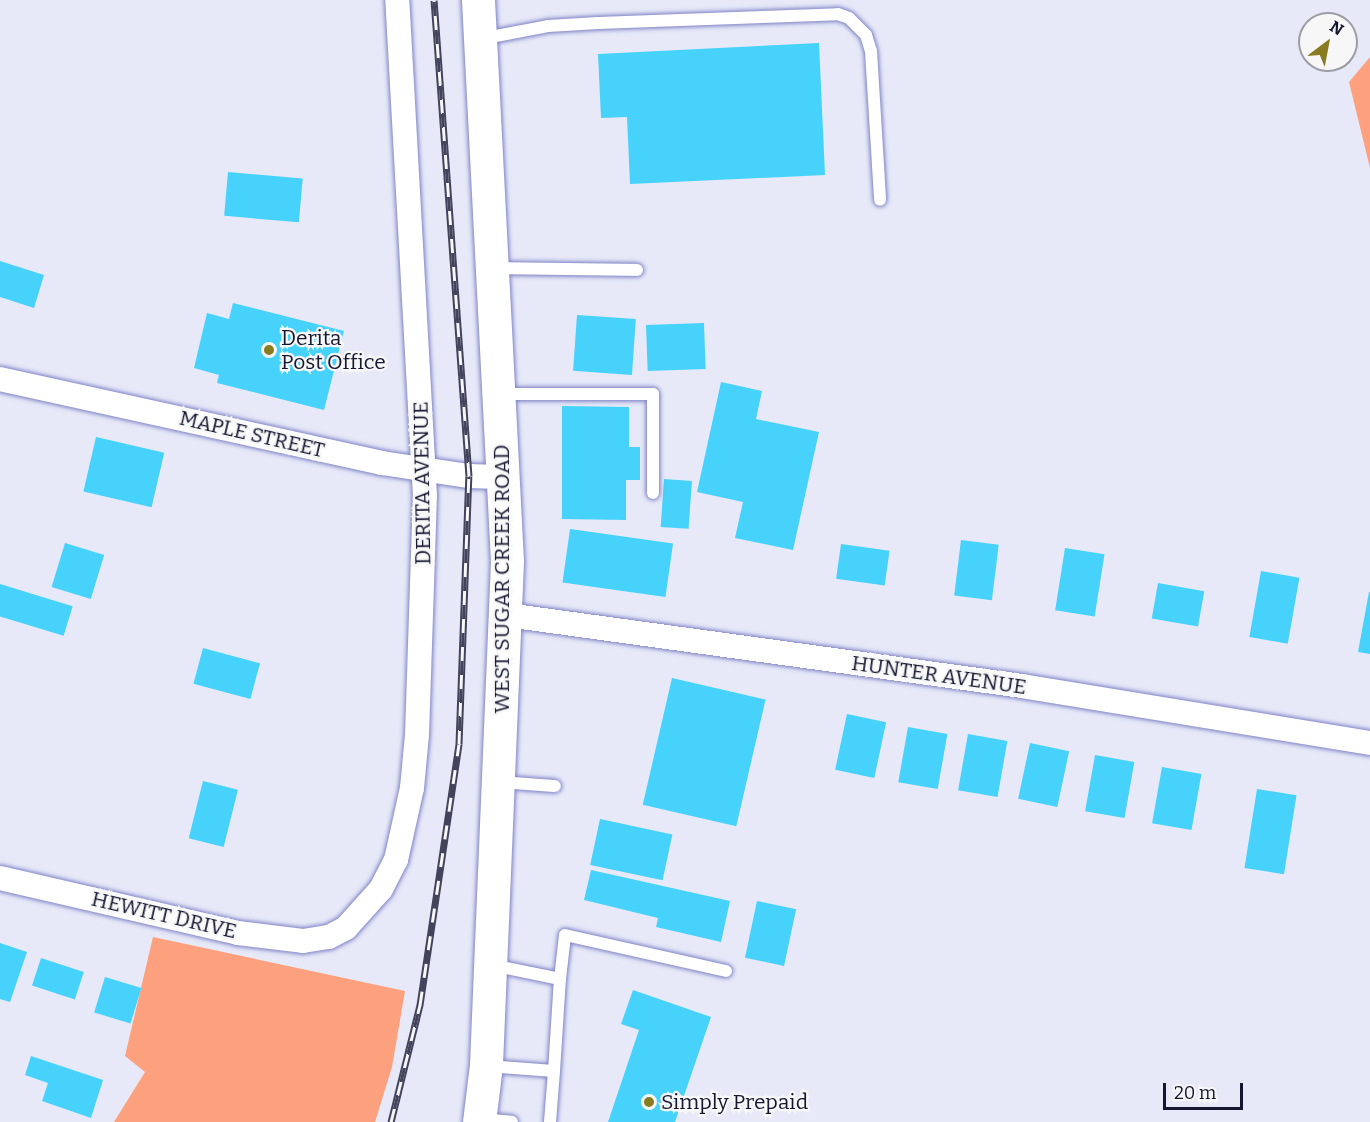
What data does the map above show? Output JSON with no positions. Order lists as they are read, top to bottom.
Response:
{
  "streets": {
    "main road": ["WEST SUGAR CREEK ROAD"],
    "street": [
      "MAPLE STREET",
      "DERITA AVENUE",
      "HUNTER AVENUE",
      "HEWITT DRIVE"
    ]
  },
  "crossings": [
    ["MAPLE STREET", "DERITA AVENUE"],
    ["MAPLE STREET", "WEST SUGAR CREEK ROAD"],
    ["DERITA AVENUE", "HEWITT DRIVE"],
    ["WEST SUGAR CREEK ROAD", "HUNTER AVENUE"]
  ],
  "places": ["Derita Post Office", "Simply Prepaid"],
  "scale_bar": "20 m",
  "north": "top right"
}
